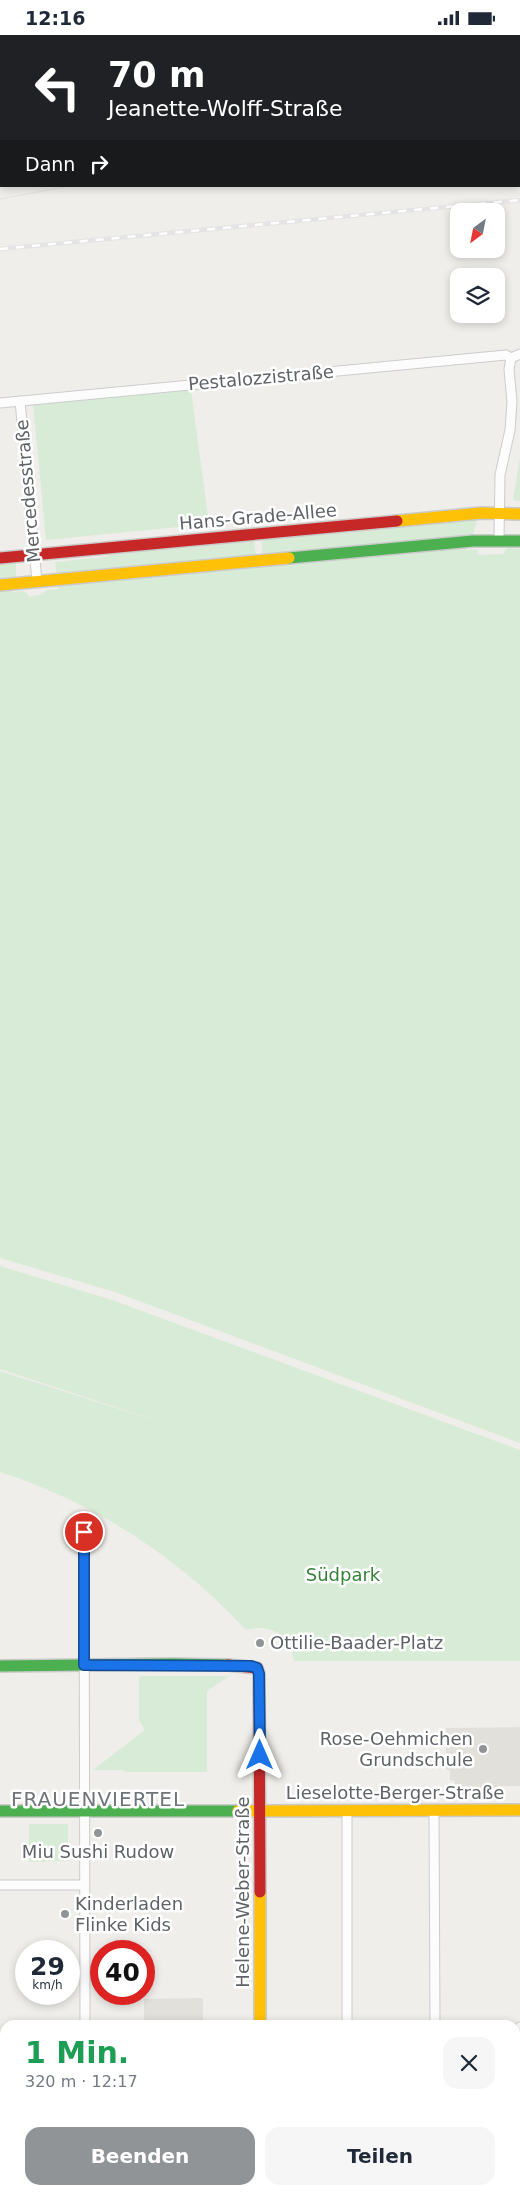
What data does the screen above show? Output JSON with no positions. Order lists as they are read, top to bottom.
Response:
{
  "streets": {
    "street": [
      "Pestalozzistraße",
      "Mercedesstraße",
      "Hans-Grade-Allee",
      "Lieselotte-Berger-Straße",
      "Helene-Weber-Straße"
    ]
  },
  "crossings": [
    ["Pestalozzistraße", "Mercedesstraße"],
    ["Mercedesstraße", "Hans-Grade-Allee"],
    ["Lieselotte-Berger-Straße", "Helene-Weber-Straße"]
  ],
  "districts": ["FRAUENVIERTEL"],
  "parks": ["Südpark"],
  "places": [
    "Ottilie-Baader-Platz",
    "Rose-Oehmichen Grundschule",
    "Miu Sushi Rudow",
    "Kinderladen Flinke Kids"
  ],
  "north": "bottom left",
  "page": {
    "status": "12:16",
    "turn": ["70 m", "Jeanette-Wolff-Straße"],
    "then": "Dann",
    "speed": "29 km/h",
    "limit": "40",
    "heading": ["1 Min.", "320 m · 12:17"],
    "buttons": ["Beenden", "Teilen"]
  }
}
